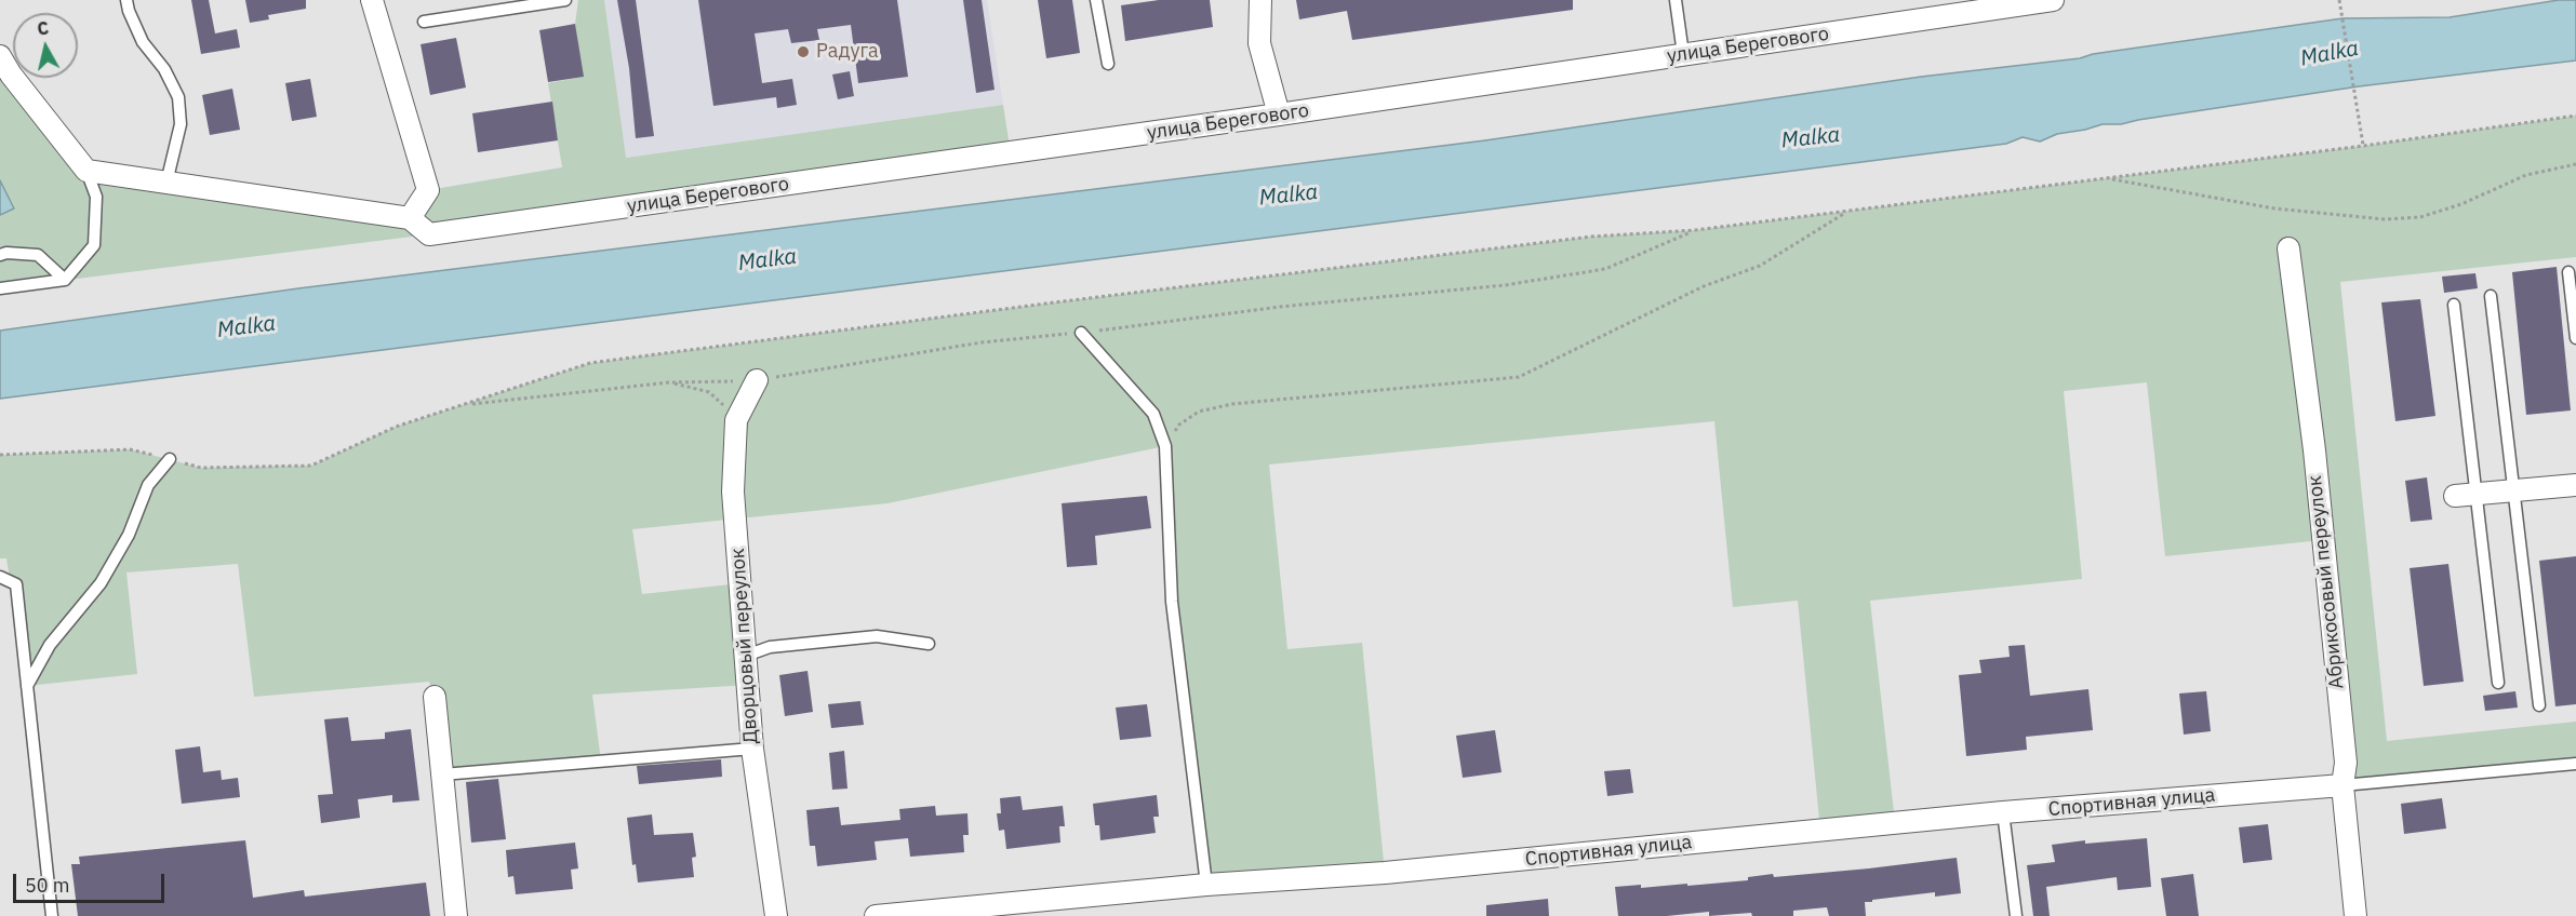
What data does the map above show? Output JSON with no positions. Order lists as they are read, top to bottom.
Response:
{
  "streets": {
    "street": [
      "улица Берегового",
      "Абрикосовый переулок",
      "Дворцовый переулок",
      "Спортивная улица"
    ]
  },
  "crossings": [
    ["Абрикосовый переулок", "Спортивная улица"]
  ],
  "water": ["Malka"],
  "places": ["Радуга"],
  "scale_bar": "50 m",
  "north": "top"
}
